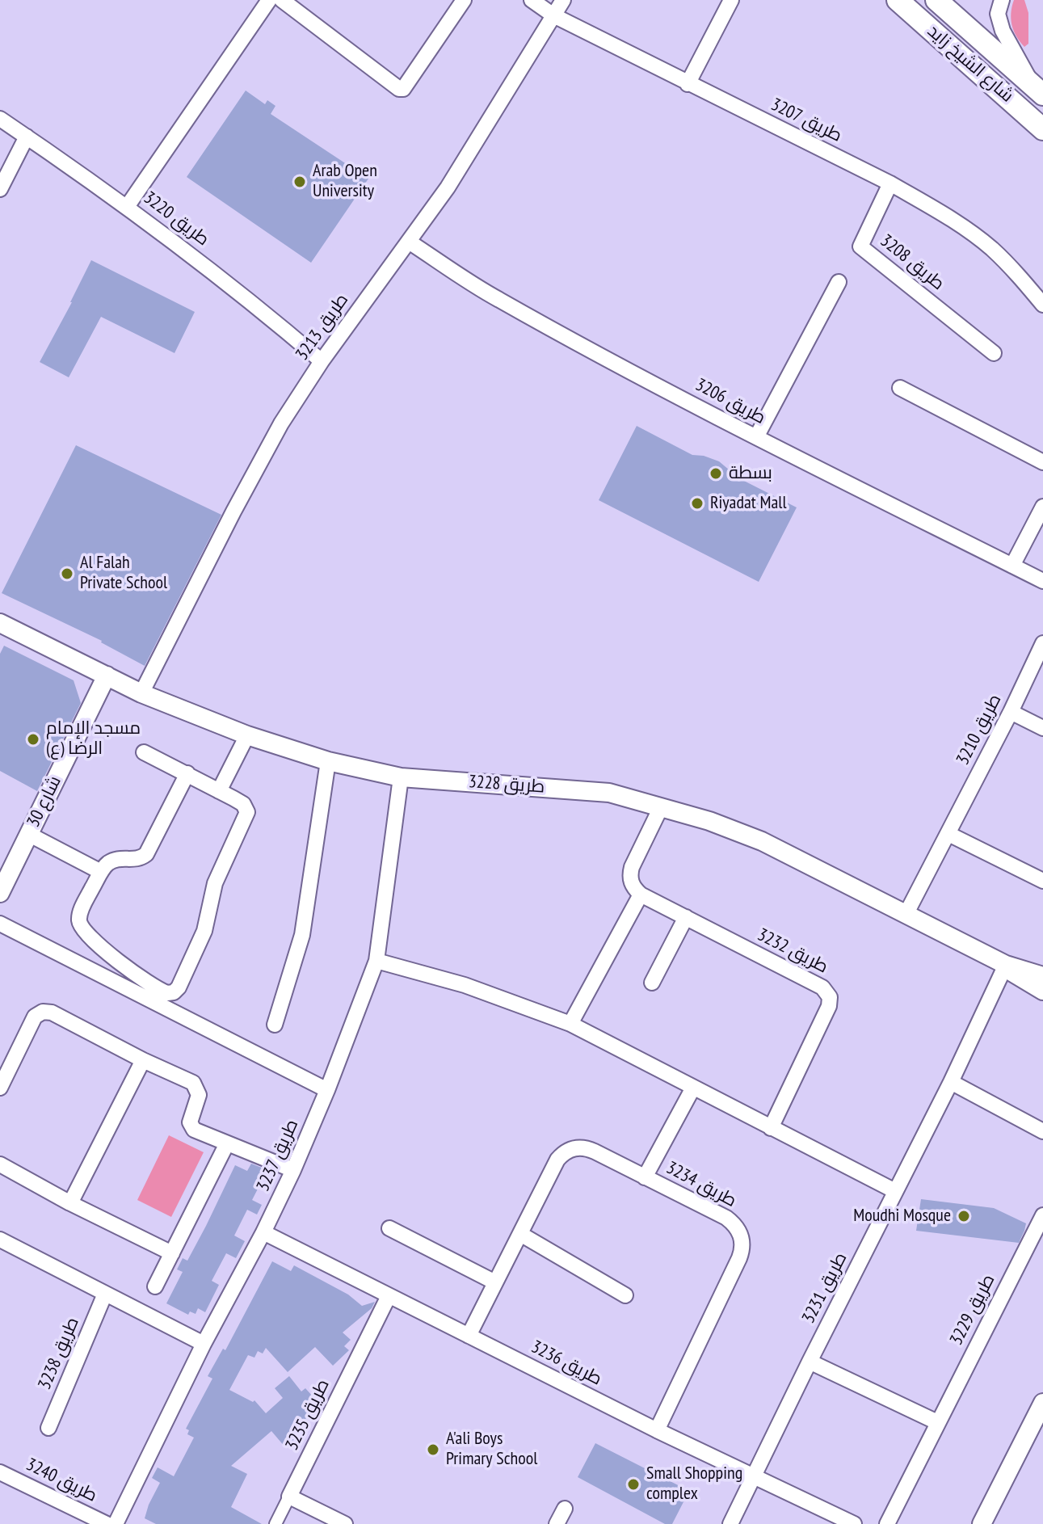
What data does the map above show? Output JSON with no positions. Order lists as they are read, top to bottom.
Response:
{
  "streets": {
    "main road": ["شارع الشيخ زايد"],
    "street": [
      "طريق 3207",
      "طريق 3220",
      "طريق 3208",
      "طريق 3213",
      "طريق 3206",
      "طريق 3210",
      "طريق 3228",
      "شارع 30",
      "طريق 3232",
      "طريق 3237",
      "طريق 3234",
      "طريق 3231",
      "طريق 3229",
      "طريق 3238",
      "طريق 3236",
      "طريق 3235",
      "طريق 3240"
    ]
  },
  "crossings": [
    ["طريق 3207", "طريق 3208"],
    ["طريق 3207", "طريق 3213"],
    ["طريق 3220", "طريق 3213"],
    ["طريق 3213", "طريق 3206"],
    ["طريق 3213", "طريق 3228"],
    ["طريق 3210", "طريق 3228"],
    ["طريق 3228", "شارع 30"],
    ["طريق 3228", "طريق 3237"],
    ["طريق 3228", "طريق 3231"],
    ["طريق 3237", "طريق 3236"],
    ["طريق 3234", "طريق 3236"],
    ["طريق 3231", "طريق 3236"],
    ["طريق 3236", "طريق 3235"]
  ],
  "places": [
    "Arab Open University",
    "بسطة",
    "Riyadat Mall",
    "Al Falah Private School",
    "مسجد الإمام الرضا (ع)",
    "Moudhi Mosque",
    "A'ali Boys Primary School",
    "Small Shopping complex"
  ]
}
